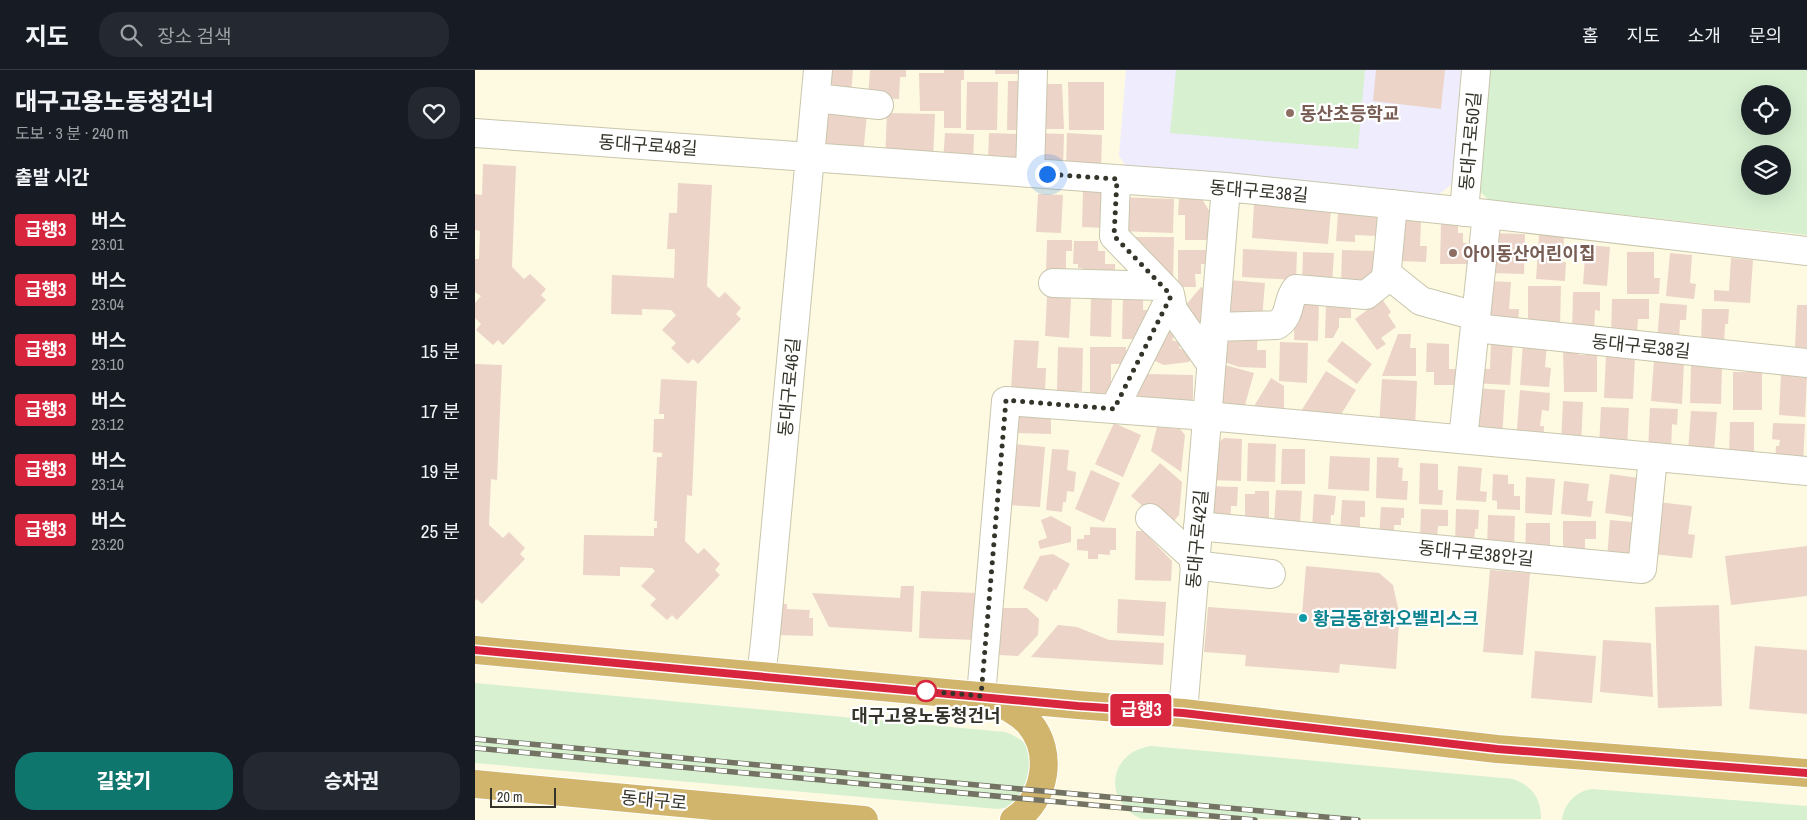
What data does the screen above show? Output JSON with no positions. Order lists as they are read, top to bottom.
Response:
{
  "streets": {
    "main road": ["동대구로"],
    "street": [
      "동대구로50길",
      "동대구로48길",
      "동대구로38길",
      "동대구로46길",
      "동대구로42길",
      "동대구로38안길"
    ]
  },
  "crossings": [
    ["동대구로50길", "동대구로38길"],
    ["동대구로48길", "동대구로38길"],
    ["동대구로48길", "동대구로46길"],
    ["동대구로38길", "동대구로46길"],
    ["동대구로38길", "동대구로42길"],
    ["동대구로42길", "동대구로38안길"]
  ],
  "places": [
    "동산초등학교",
    "아이동산어린이집",
    "황금동한화오벨리스크",
    "대구고용노동청건너"
  ],
  "lines": ["bus line 급행3"],
  "scale_bar": "20 m",
  "page": {
    "header": "지도",
    "search": "장소 검색",
    "nav": [
      "홈",
      "지도",
      "소개",
      "문의"
    ],
    "heading": [
      ["대구고용노동청건너", "도보 · 3 분 · 240 m"],
      "출발 시간"
    ],
    "on_map": "급행3",
    "list": [
      {
        "mark": "급행3",
        "name": "버스",
        "note": "23:01",
        "value": "6 분"
      },
      {
        "mark": "급행3",
        "name": "버스",
        "note": "23:04",
        "value": "9 분"
      },
      {
        "mark": "급행3",
        "name": "버스",
        "note": "23:10",
        "value": "15 분"
      },
      {
        "mark": "급행3",
        "name": "버스",
        "note": "23:12",
        "value": "17 분"
      },
      {
        "mark": "급행3",
        "name": "버스",
        "note": "23:14",
        "value": "19 분"
      },
      {
        "mark": "급행3",
        "name": "버스",
        "note": "23:20",
        "value": "25 분"
      }
    ],
    "buttons": ["길찾기", "승차권"],
    "scale": "20 m"
  }
}
